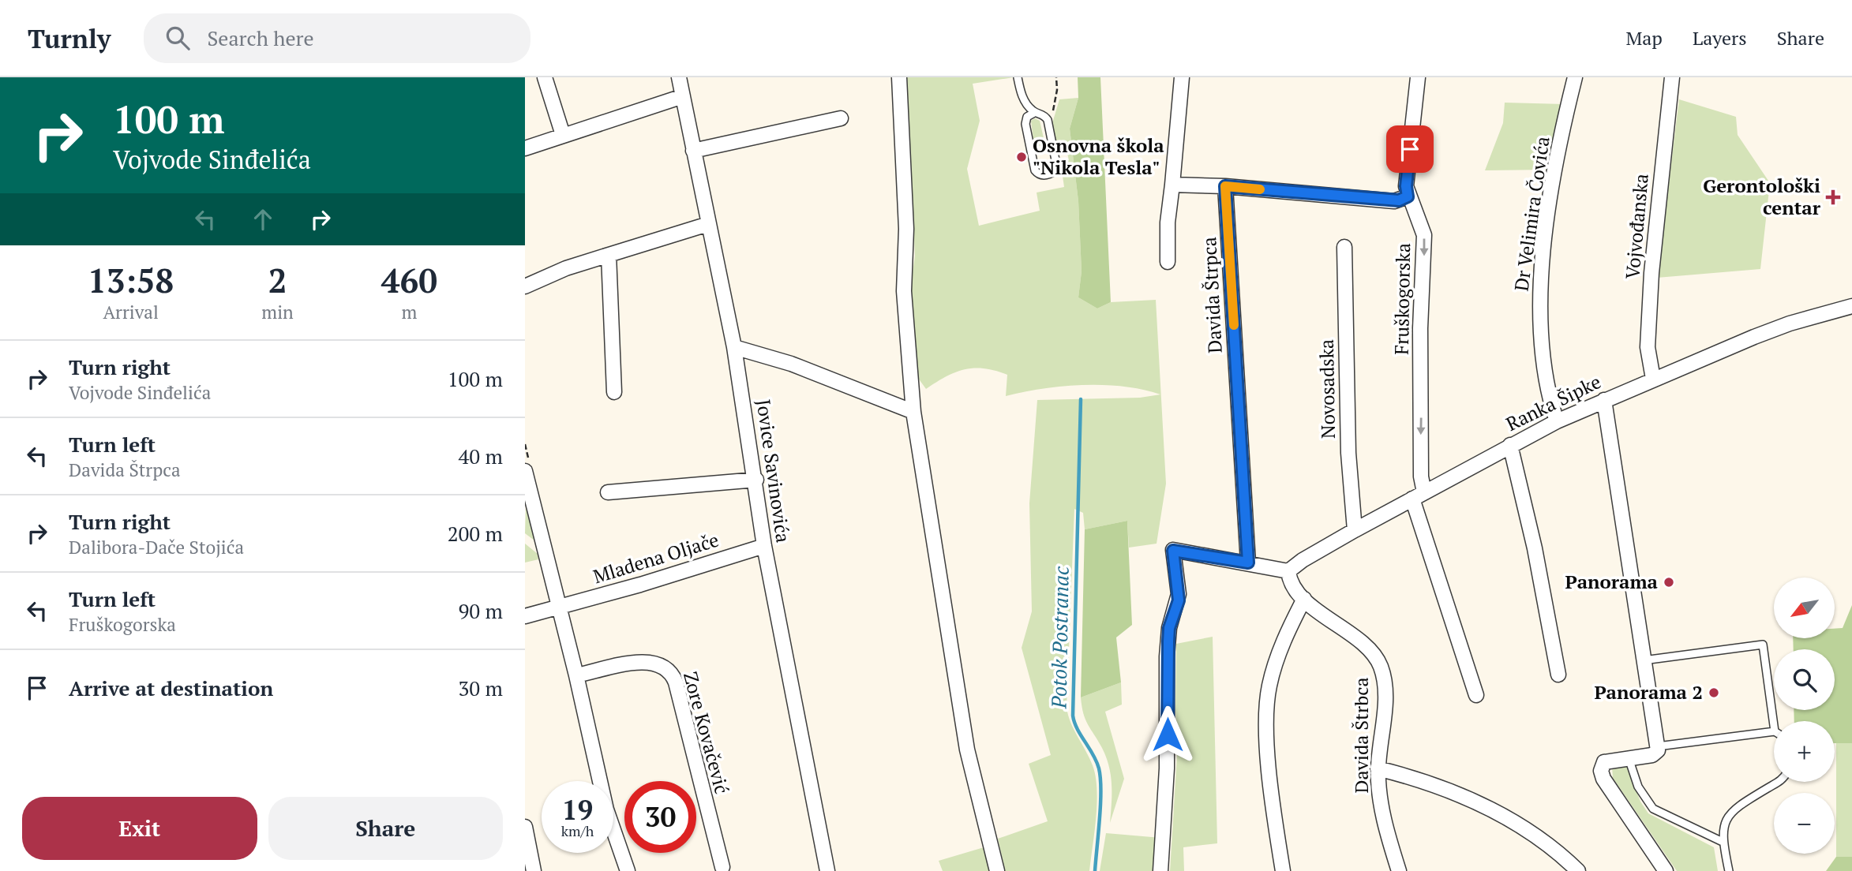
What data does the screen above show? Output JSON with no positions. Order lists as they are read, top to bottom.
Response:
{
  "streets": {
    "street": [
      "Dr Velimira Čovića",
      "Vojvođanska",
      "Davida Štrpca",
      "Fruškogorska",
      "Novosadska",
      "Ranka Šipke",
      "Jovice Savinovića",
      "Mladena Oljače",
      "Zore Kovačević",
      "Davida Štrbca"
    ]
  },
  "crossings": [
    ["Dr Velimira Čovića", "Ranka Šipke"],
    ["Vojvođanska", "Ranka Šipke"],
    ["Fruškogorska", "Ranka Šipke"],
    ["Novosadska", "Ranka Šipke"],
    ["Ranka Šipke", "Davida Štrbca"],
    ["Jovice Savinovića", "Mladena Oljače"]
  ],
  "one_way": ["Fruškogorska"],
  "water": ["Potok Postranac"],
  "places": {
    "other": ["Osnovna škola \"Nikola Tesla\"", "Panorama", "Panorama 2"],
    "health": ["Gerontološki centar"]
  },
  "north": "bottom left",
  "page": {
    "header": "Turnly",
    "search": "Search here",
    "nav": ["Map", "Layers", "Share"],
    "turn": ["100 m", "Vojvode Sinđelića"],
    "eta": [
      "13:58",
      "Arrival",
      "2",
      "min",
      "460",
      "m"
    ],
    "list": [
      {
        "name": "Turn right",
        "note": "Vojvode Sinđelića",
        "value": "100 m"
      },
      {
        "name": "Turn left",
        "note": "Davida Štrpca",
        "value": "40 m"
      },
      {
        "name": "Turn right",
        "note": "Dalibora-Dače Stojića",
        "value": "200 m"
      },
      {
        "name": "Turn left",
        "note": "Fruškogorska",
        "value": "90 m"
      },
      {
        "name": "Arrive at destination",
        "value": "30 m"
      }
    ],
    "map_buttons": ["+", "−"],
    "speed": "19 km/h",
    "limit": "30",
    "buttons": ["Exit", "Share"]
  }
}
